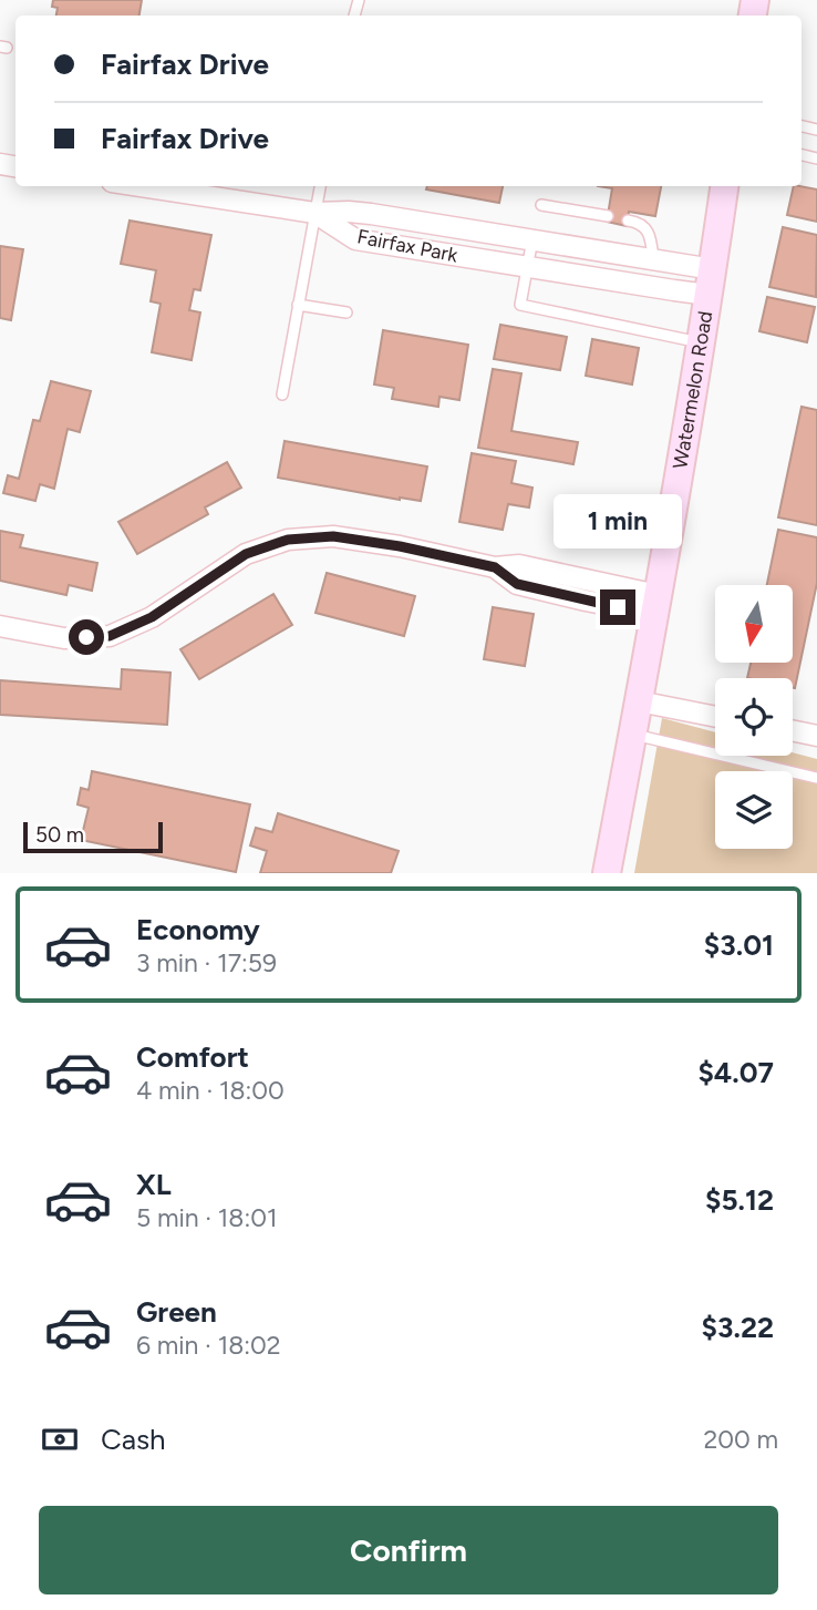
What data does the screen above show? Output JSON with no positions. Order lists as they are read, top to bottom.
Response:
{
  "streets": {
    "main road": ["Watermelon Road"],
    "street": ["Fairfax Park"]
  },
  "crossings": [
    ["Fairfax Park", "Watermelon Road"]
  ],
  "scale_bar": "50 m",
  "north": "bottom",
  "page": {
    "banner": ["Fairfax Drive", "Fairfax Drive"],
    "bubble": "1 min",
    "scale": "50 m",
    "list": [
      {
        "name": "Economy",
        "note": "3 min · 17:59",
        "value": "$3.01"
      },
      {
        "name": "Comfort",
        "note": "4 min · 18:00",
        "value": "$4.07"
      },
      {
        "name": "XL",
        "note": "5 min · 18:01",
        "value": "$5.12"
      },
      {
        "name": "Green",
        "note": "6 min · 18:02",
        "value": "$3.22"
      }
    ],
    "pay": ["Cash", "200 m"],
    "buttons": "Confirm"
  }
}
